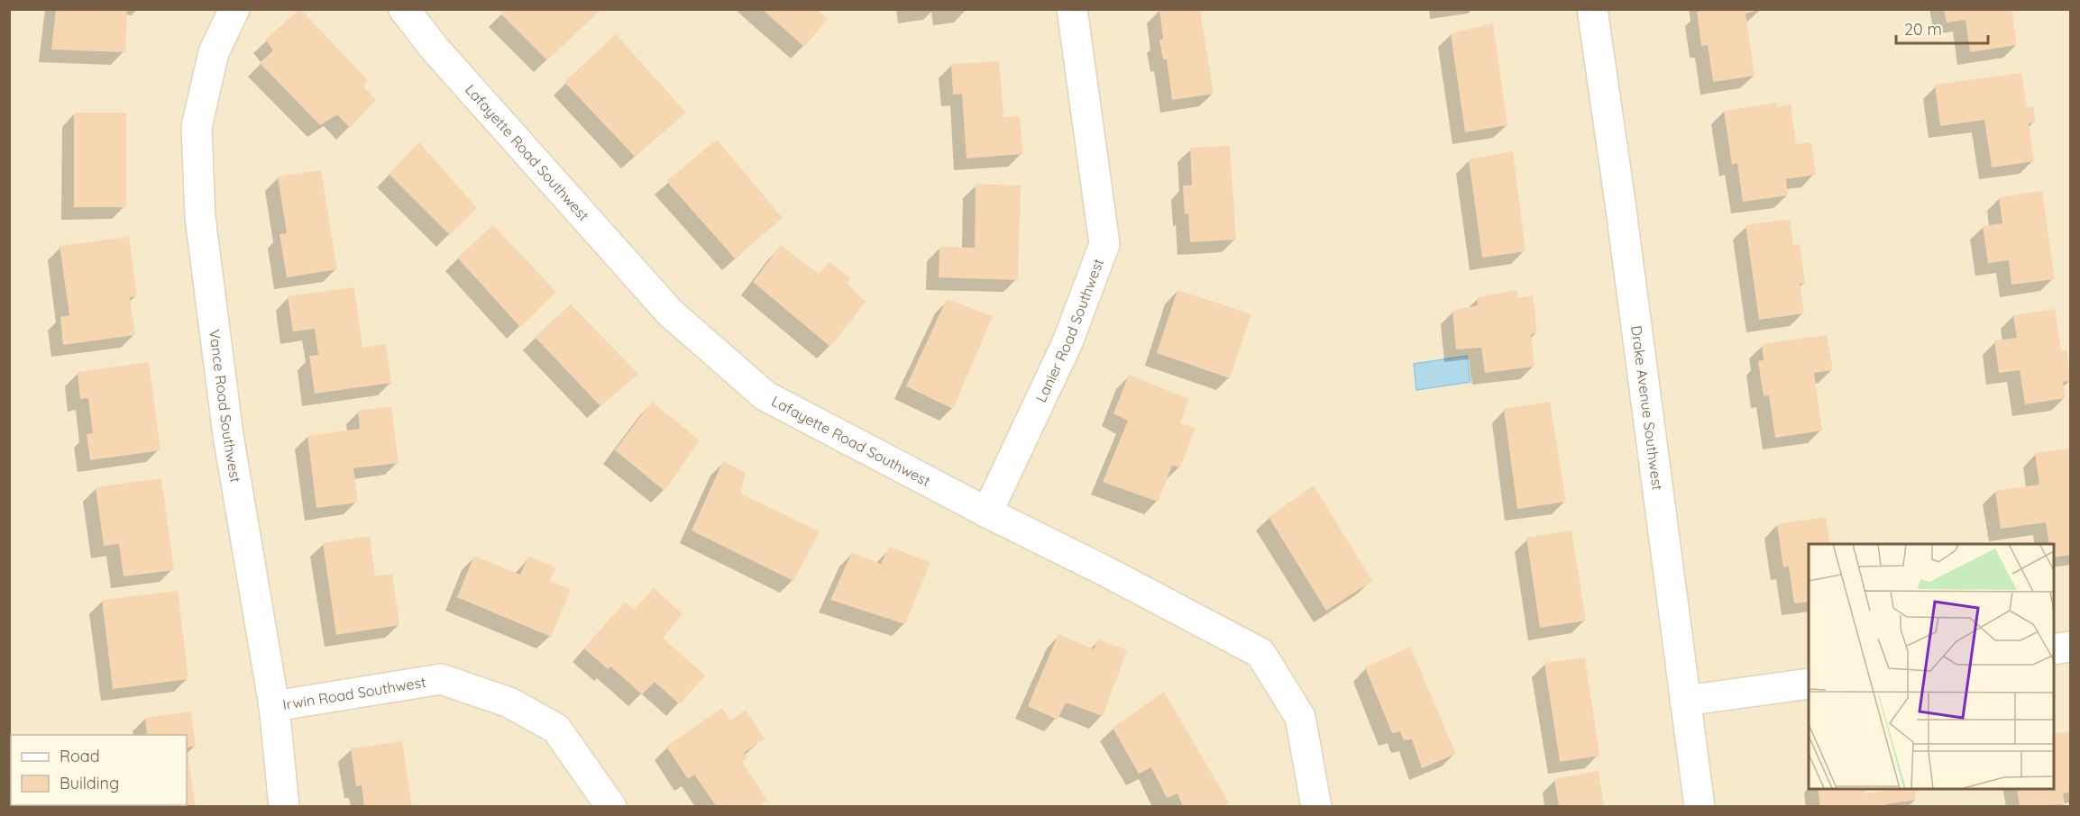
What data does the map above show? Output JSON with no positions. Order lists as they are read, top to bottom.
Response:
{
  "streets": {
    "street": [
      "Lafayette Road Southwest",
      "Lanier Road Southwest",
      "Vance Road Southwest",
      "Drake Avenue Southwest",
      "Irwin Road Southwest"
    ]
  },
  "crossings": [
    ["Lafayette Road Southwest", "Lanier Road Southwest"],
    ["Vance Road Southwest", "Irwin Road Southwest"]
  ],
  "legend": ["Road", "Building"],
  "scale_bar": "20 m"
}
